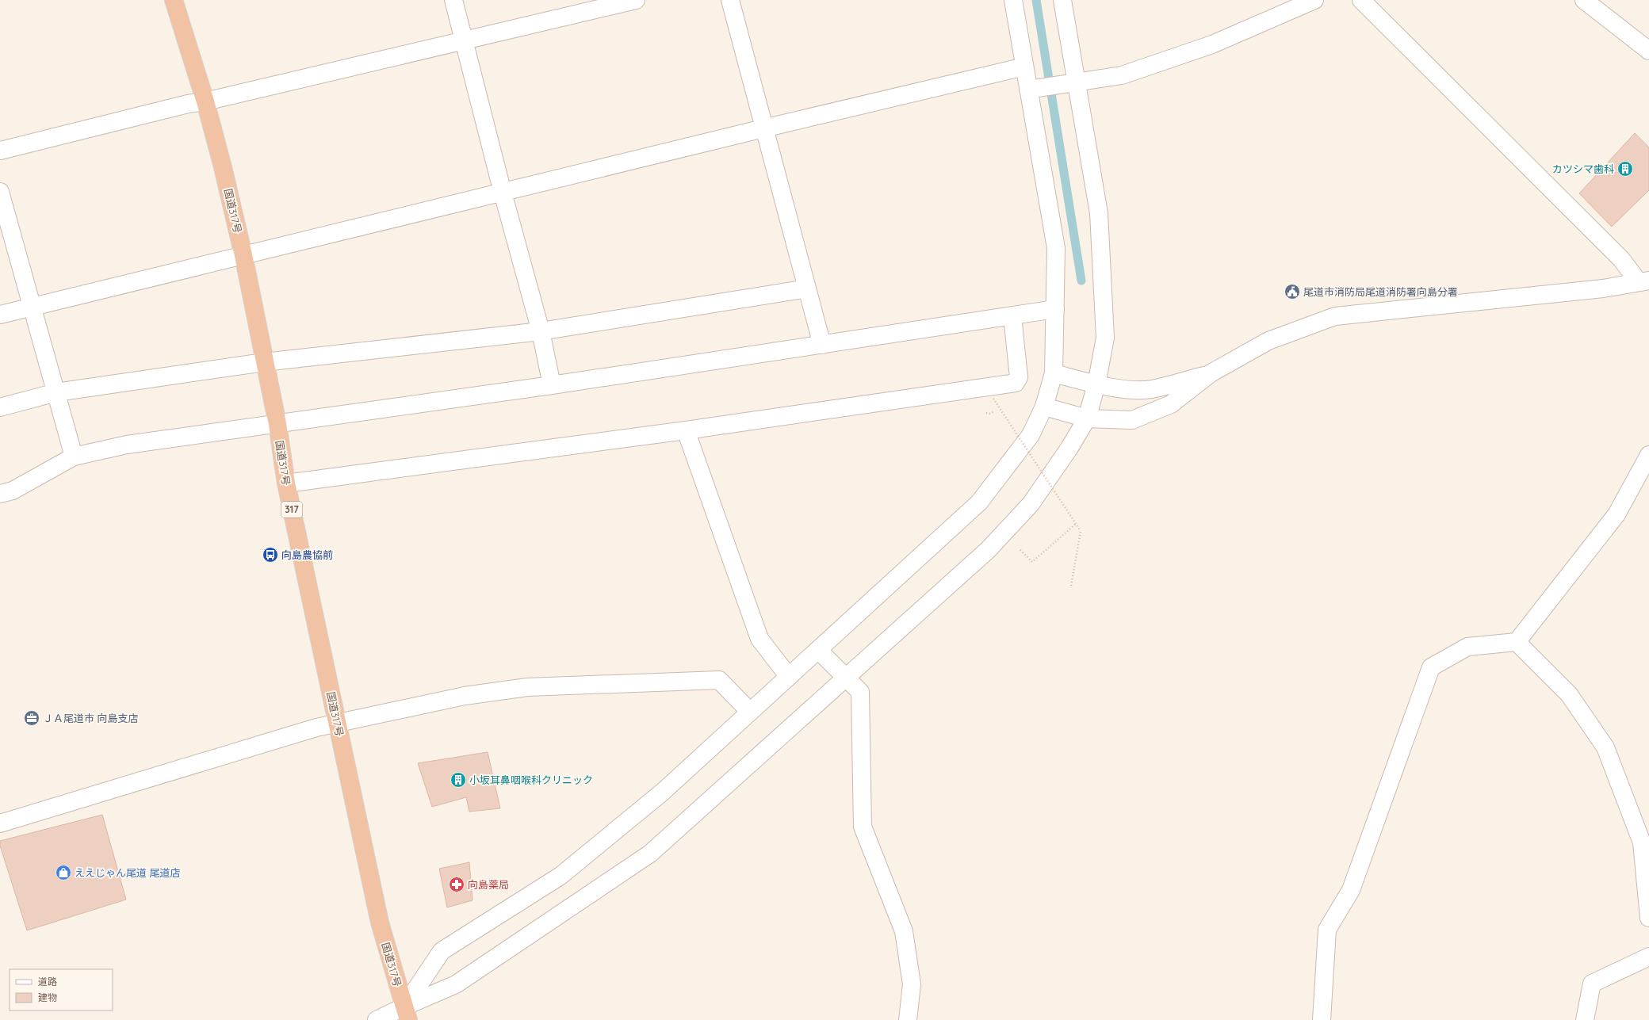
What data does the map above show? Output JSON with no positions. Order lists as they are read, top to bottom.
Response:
{
  "streets": {
    "highway": ["国道317号", "317"]
  },
  "places": {
    "building": ["カツシマ歯科", "小坂耳鼻咽喉科クリニック"],
    "public building": ["尾道市消防局尾道消防署向島分署"],
    "bus stop": ["向島農協前"],
    "office": ["ＪＡ尾道市 向島支店"],
    "shop": ["ええじゃん尾道 尾道店"],
    "pharmacy": ["向島薬局"]
  },
  "legend": ["道路", "建物"]
}
